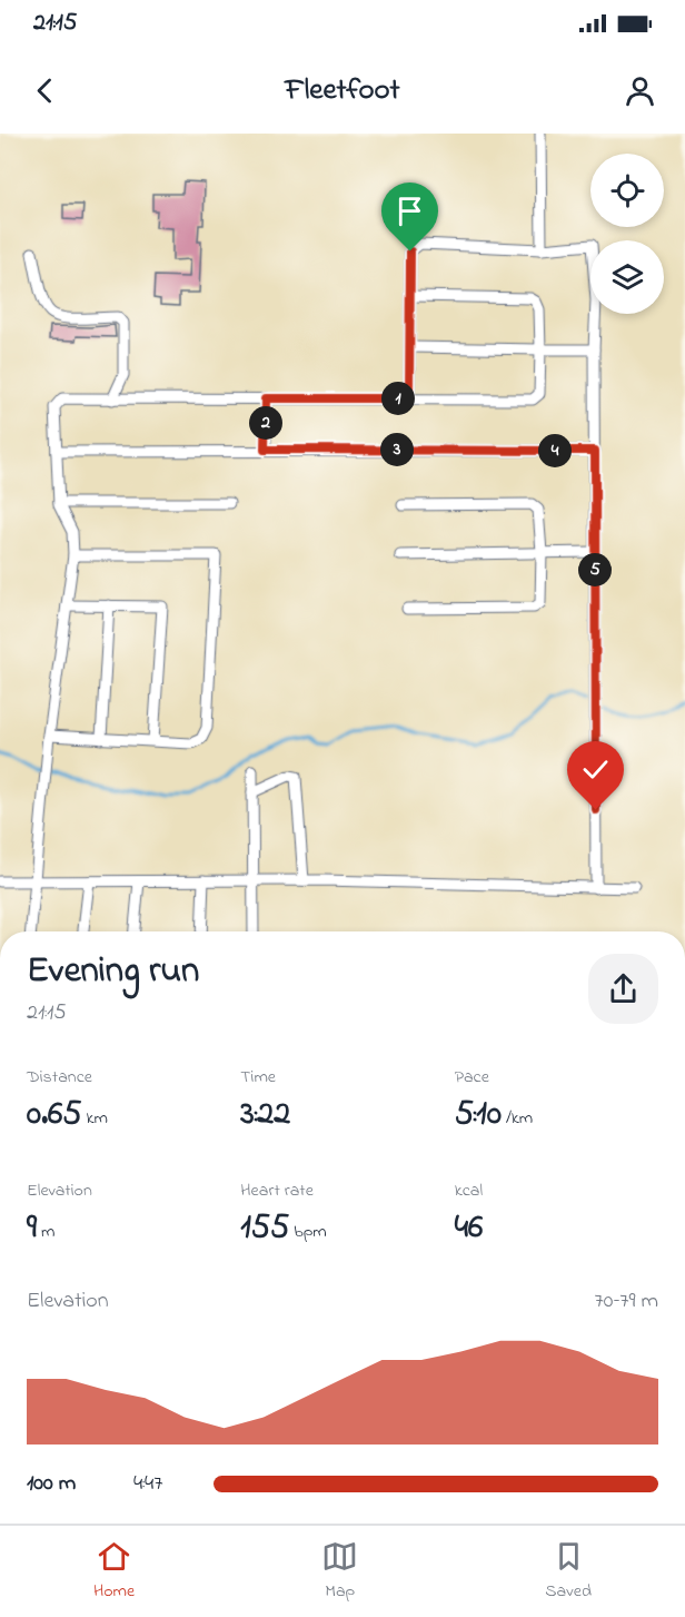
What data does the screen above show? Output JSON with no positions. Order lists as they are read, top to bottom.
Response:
{
  "page": {
    "status": "21:15",
    "header": "Fleetfoot",
    "pins": [
      "1",
      "2",
      "3",
      "4",
      "5"
    ],
    "heading": ["Evening run", "21:15"],
    "stats": [
      ["Distance", "0.65 km"],
      ["Time", "3:22"],
      ["Pace", "5:10 /km"],
      ["Elevation", "9 m"],
      ["Heart rate", "155 bpm"],
      ["kcal", "46"]
    ],
    "chart": ["Elevation", "70–79 m"],
    "list": [
      {
        "name": "100 m",
        "note": "4:47"
      }
    ],
    "tabs": ["Home", "Map", "Saved"]
  }
}
